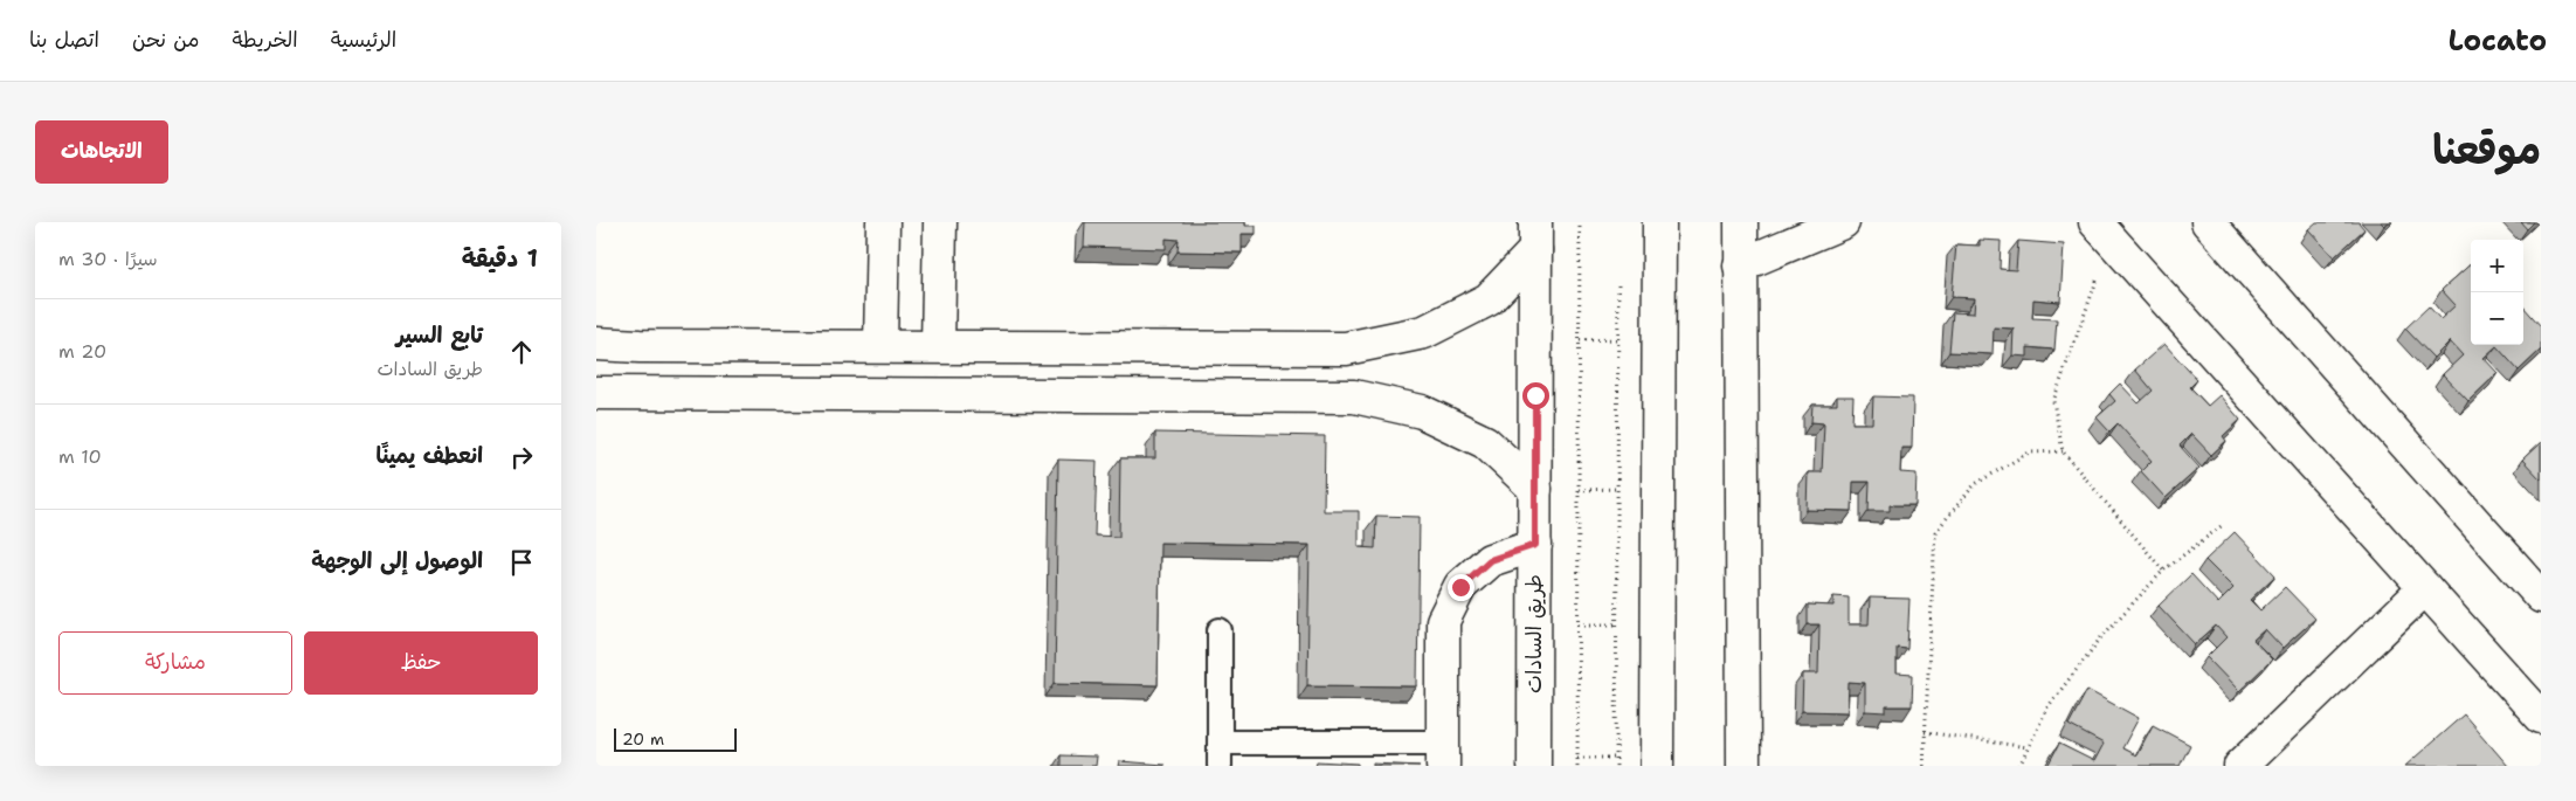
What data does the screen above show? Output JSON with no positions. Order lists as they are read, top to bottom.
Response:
{
  "streets": {
    "street": ["طريق السادات"]
  },
  "scale_bar": "20 m",
  "page": {
    "header": "Locato",
    "nav": [
      "الرئيسية",
      "الخريطة",
      "من نحن",
      "اتصل بنا"
    ],
    "title": "موقعنا",
    "buttons": [
      "الاتجاهات",
      ["حفظ", "مشاركة"]
    ],
    "heading": ["1 دقيقة", "سيرًا · 30 m"],
    "map_buttons": ["+", "−"],
    "list": [
      ["تابع السير", "طريق السادات", "20 m"],
      ["انعطف يمينًا", "10 m"],
      "الوصول إلى الوجهة"
    ],
    "scale": "20 m"
  }
}
